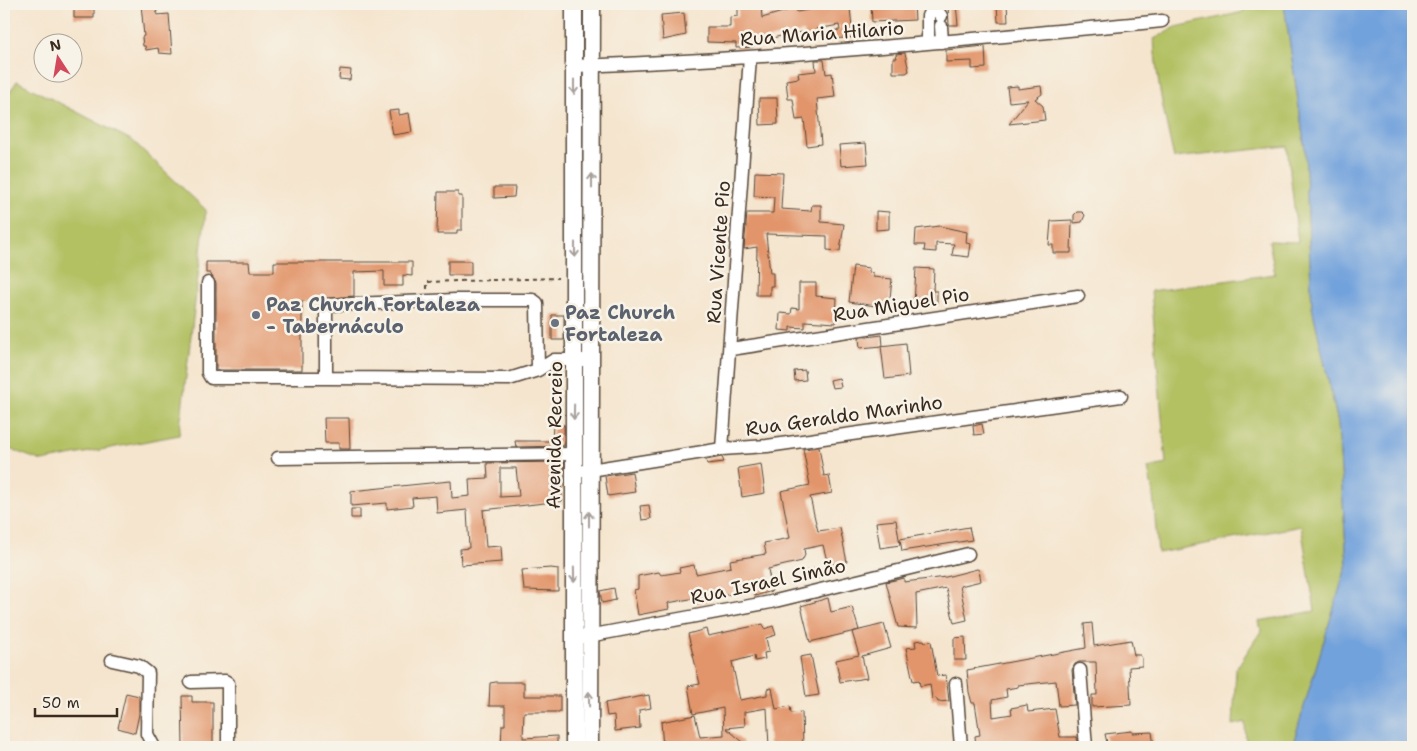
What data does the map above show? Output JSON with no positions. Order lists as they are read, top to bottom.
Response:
{
  "streets": {
    "main road": ["Avenida Recreio"],
    "street": [
      "Rua Maria Hilario",
      "Rua Vicente Pio",
      "Rua Miguel Pio",
      "Rua Geraldo Marinho",
      "Rua Israel Simão"
    ]
  },
  "crossings": [
    ["Rua Maria Hilario", "Rua Vicente Pio"],
    ["Rua Maria Hilario", "Avenida Recreio"],
    ["Rua Vicente Pio", "Rua Miguel Pio"],
    ["Rua Vicente Pio", "Rua Geraldo Marinho"],
    ["Rua Geraldo Marinho", "Avenida Recreio"],
    ["Avenida Recreio", "Rua Israel Simão"]
  ],
  "places": ["Paz Church Fortaleza - Tabernáculo", "Paz Church Fortaleza"],
  "scale_bar": "50 m",
  "north": "top"
}
